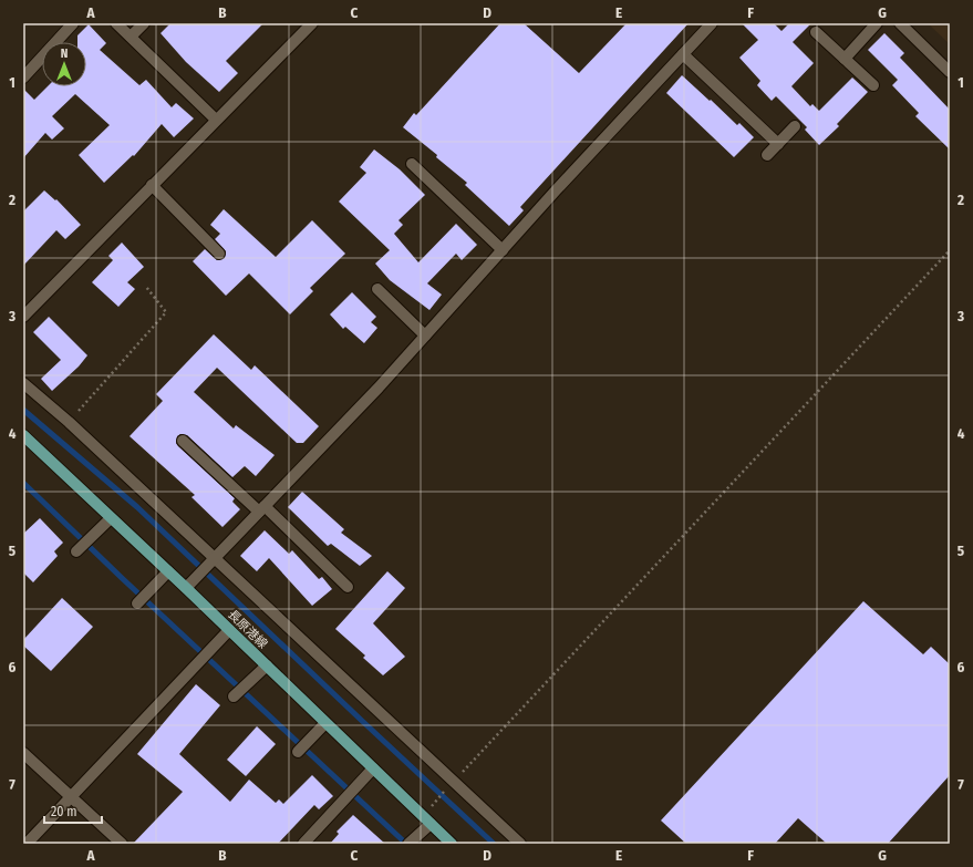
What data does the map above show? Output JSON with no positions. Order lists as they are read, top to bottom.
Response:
{
  "streets": {
    "main road": ["長原港線"]
  },
  "scale_bar": "20 m",
  "north": "top",
  "grid": {
    "columns": [
      "A",
      "B",
      "C",
      "D",
      "E",
      "F",
      "G"
    ],
    "rows": [
      "1",
      "2",
      "3",
      "4",
      "5",
      "6",
      "7"
    ]
  }
}
